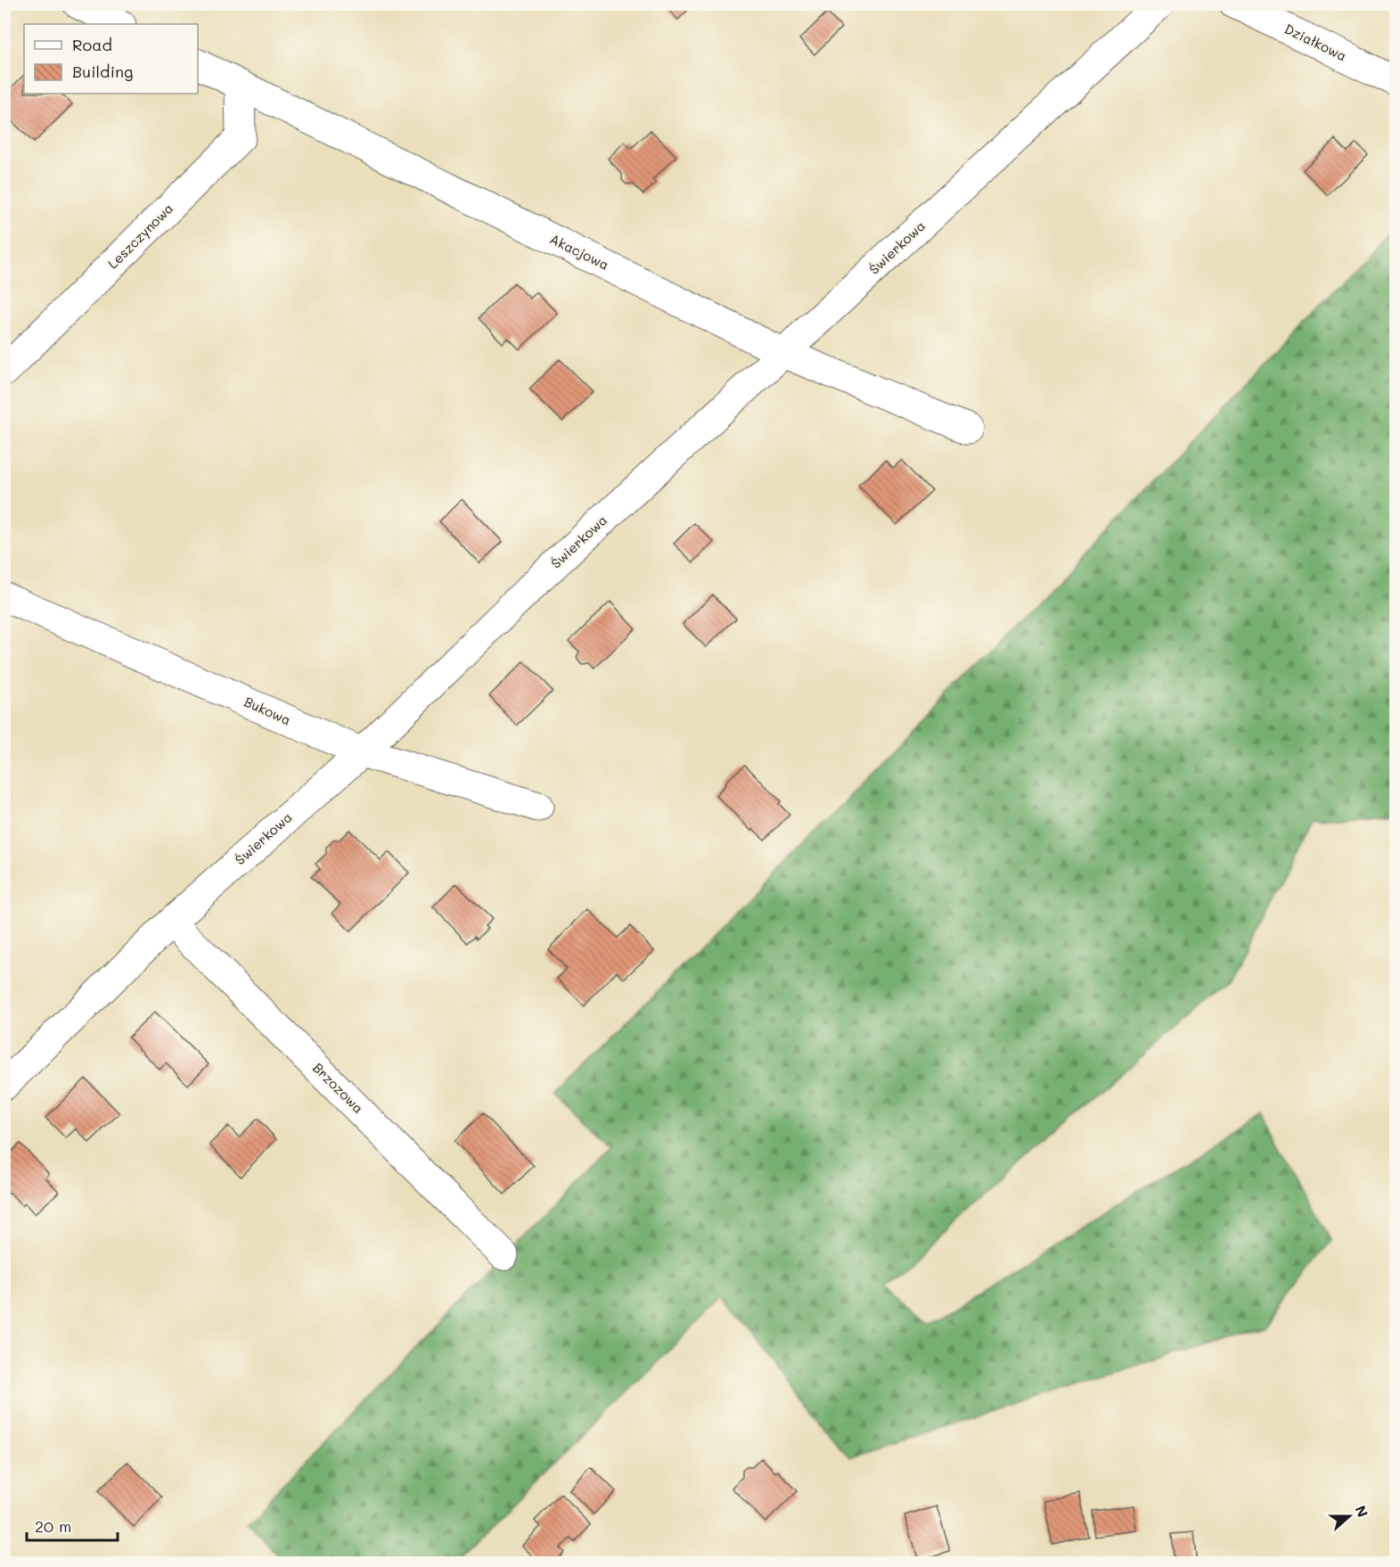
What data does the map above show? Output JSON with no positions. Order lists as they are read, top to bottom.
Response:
{
  "streets": {
    "street": [
      "Działkowa",
      "Leszczynowa",
      "Świerkowa",
      "Akacjowa",
      "Bukowa",
      "Brzozowa"
    ]
  },
  "crossings": [
    ["Leszczynowa", "Akacjowa"],
    ["Świerkowa", "Akacjowa"],
    ["Świerkowa", "Bukowa"],
    ["Świerkowa", "Brzozowa"]
  ],
  "legend": ["Road", "Building"],
  "scale_bar": "20 m",
  "north": "right"
}
